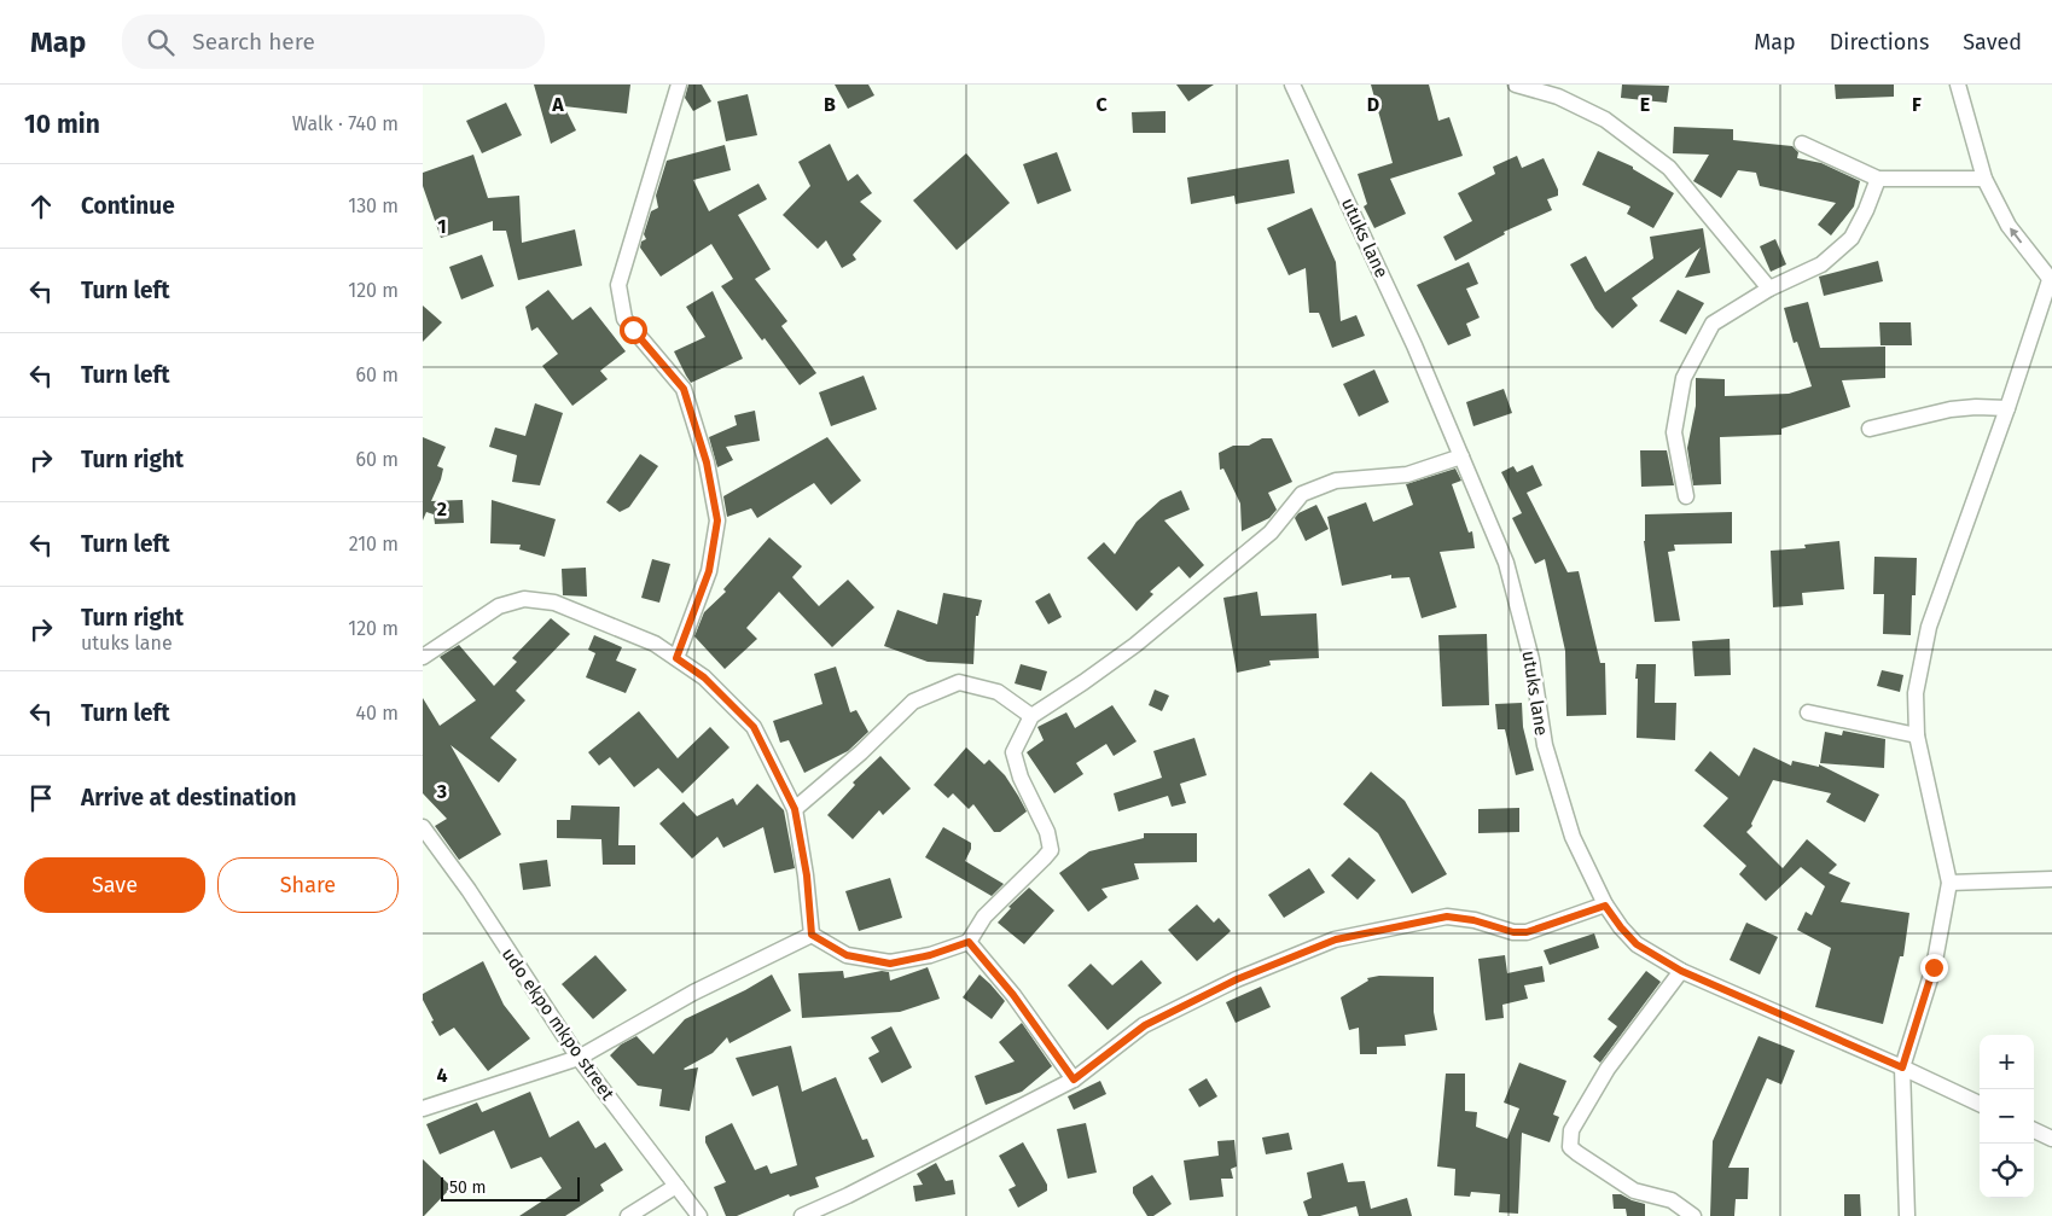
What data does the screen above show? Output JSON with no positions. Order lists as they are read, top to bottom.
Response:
{
  "streets": {
    "street": ["utuks lane", "udo ekpo mkpo street"]
  },
  "scale_bar": "50 m",
  "page": {
    "header": "Map",
    "search": "Search here",
    "nav": ["Map", "Directions", "Saved"],
    "heading": ["10 min", "Walk · 740 m"],
    "list": [
      ["Continue", "130 m"],
      ["Turn left", "120 m"],
      ["Turn left", "60 m"],
      ["Turn right", "60 m"],
      ["Turn left", "210 m"],
      ["Turn right", "utuks lane", "120 m"],
      ["Turn left", "40 m"],
      "Arrive at destination"
    ],
    "buttons": ["Save", "Share"],
    "map_buttons": ["+", "−"],
    "scale": "50 m"
  },
  "grid": {
    "columns": [
      "A",
      "B",
      "C",
      "D",
      "E",
      "F"
    ],
    "rows": [
      "1",
      "2",
      "3",
      "4"
    ]
  }
}
